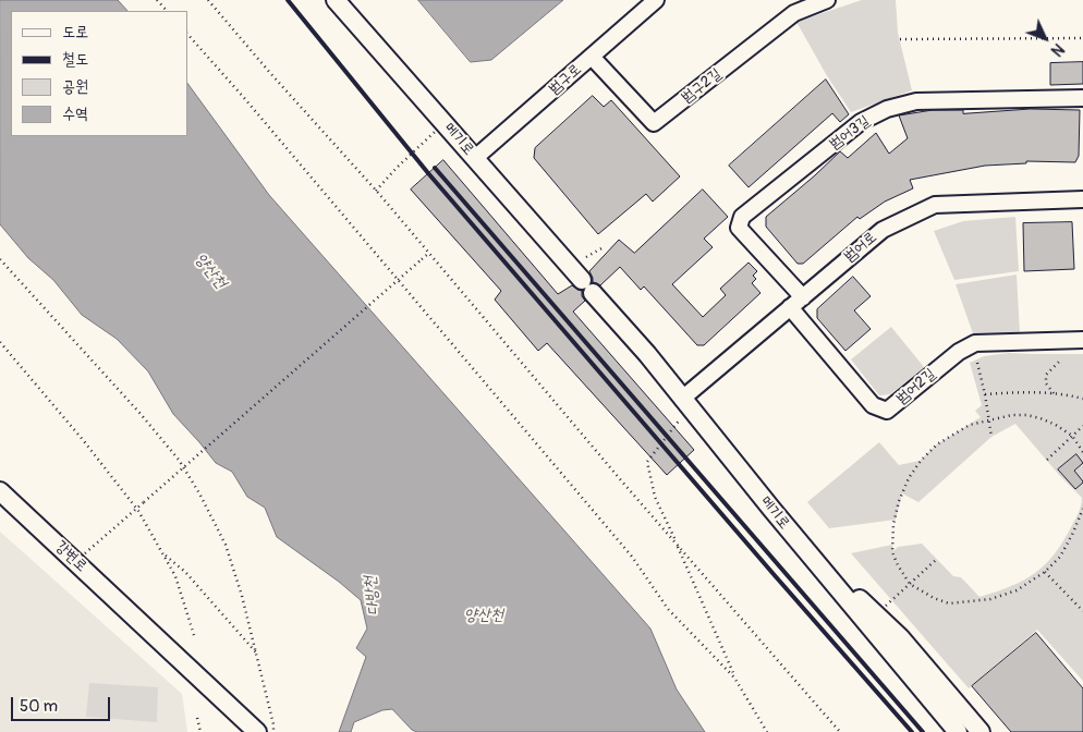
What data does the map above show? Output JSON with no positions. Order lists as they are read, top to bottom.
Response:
{
  "streets": {
    "street": [
      "범구로",
      "범구2길",
      "범어3길",
      "메기로",
      "범어로",
      "범어2길",
      "강변로"
    ]
  },
  "crossings": [
    ["범구로", "범구2길"],
    ["범구로", "메기로"],
    ["범어3길", "범어로"],
    ["메기로", "범어로"],
    ["범어로", "범어2길"]
  ],
  "water": ["양산천", "다방천"],
  "legend": [
    "도로",
    "철도",
    "공원",
    "수역"
  ],
  "scale_bar": "50 m",
  "north": "bottom right"
}
